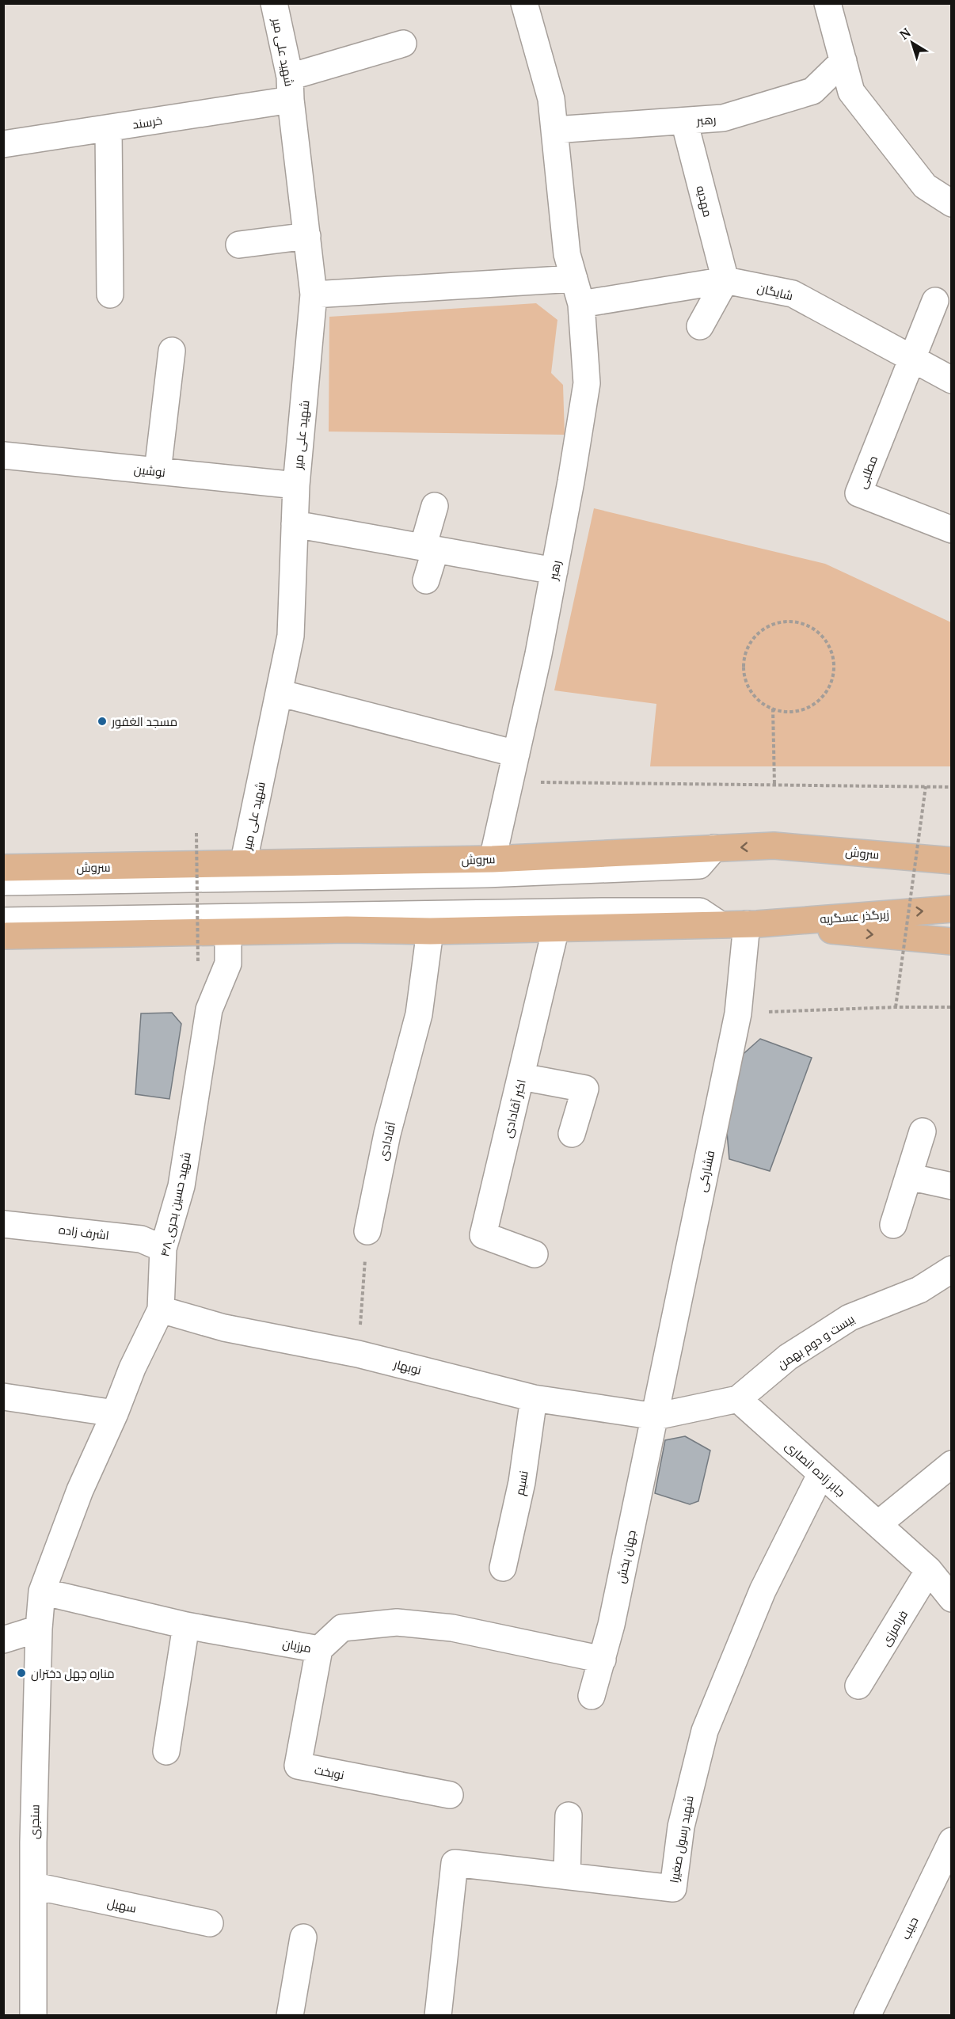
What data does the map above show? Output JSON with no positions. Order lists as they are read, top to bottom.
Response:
{
  "streets": {
    "main road": ["سروش", "زیرگذر عسگریه"],
    "street": [
      "شهید علی میر",
      "رهبر",
      "خرسند",
      "مهدیه",
      "شایگان",
      "نوشین",
      "مطلبی",
      "اکبر آقادادی",
      "آقادادی",
      "فشارکی",
      "۴۸_شهید حسین بحری",
      "اشرف زاده",
      "بیست و دوم بهمن",
      "نوبهار",
      "جابر زاده انصاری",
      "نسیم",
      "جهان بخش",
      "فرامرزی",
      "مرزبان",
      "نوبخت",
      "سنجری",
      "شهید رسول صغیرا",
      "سهیل",
      "حبیب"
    ]
  },
  "crossings": [
    ["شهید علی میر", "خرسند"],
    ["شهید علی میر", "نوشین"],
    ["شهید علی میر", "سروش"],
    ["رهبر", "مهدیه"],
    ["رهبر", "شایگان"],
    ["رهبر", "سروش"],
    ["مهدیه", "شایگان"],
    ["شایگان", "مطلبی"],
    ["زیرگذر عسگریه", "فشارکی"],
    ["فشارکی", "نوبهار"],
    ["فشارکی", "جهان بخش"],
    ["۴۸_شهید حسین بحری", "اشرف زاده"],
    ["۴۸_شهید حسین بحری", "نوبهار"],
    ["۴۸_شهید حسین بحری", "مرزبان"],
    ["۴۸_شهید حسین بحری", "سنجری"],
    ["بیست و دوم بهمن", "جابر زاده انصاری"],
    ["نوبهار", "نسیم"],
    ["نوبهار", "جهان بخش"],
    ["جابر زاده انصاری", "فرامرزی"],
    ["جابر زاده انصاری", "شهید رسول صغیرا"],
    ["جهان بخش", "مرزبان"],
    ["مرزبان", "نوبخت"],
    ["سنجری", "سهیل"]
  ],
  "places": ["مسجد الغفور", "مناره چهل دختران"],
  "north": "top left"
}
